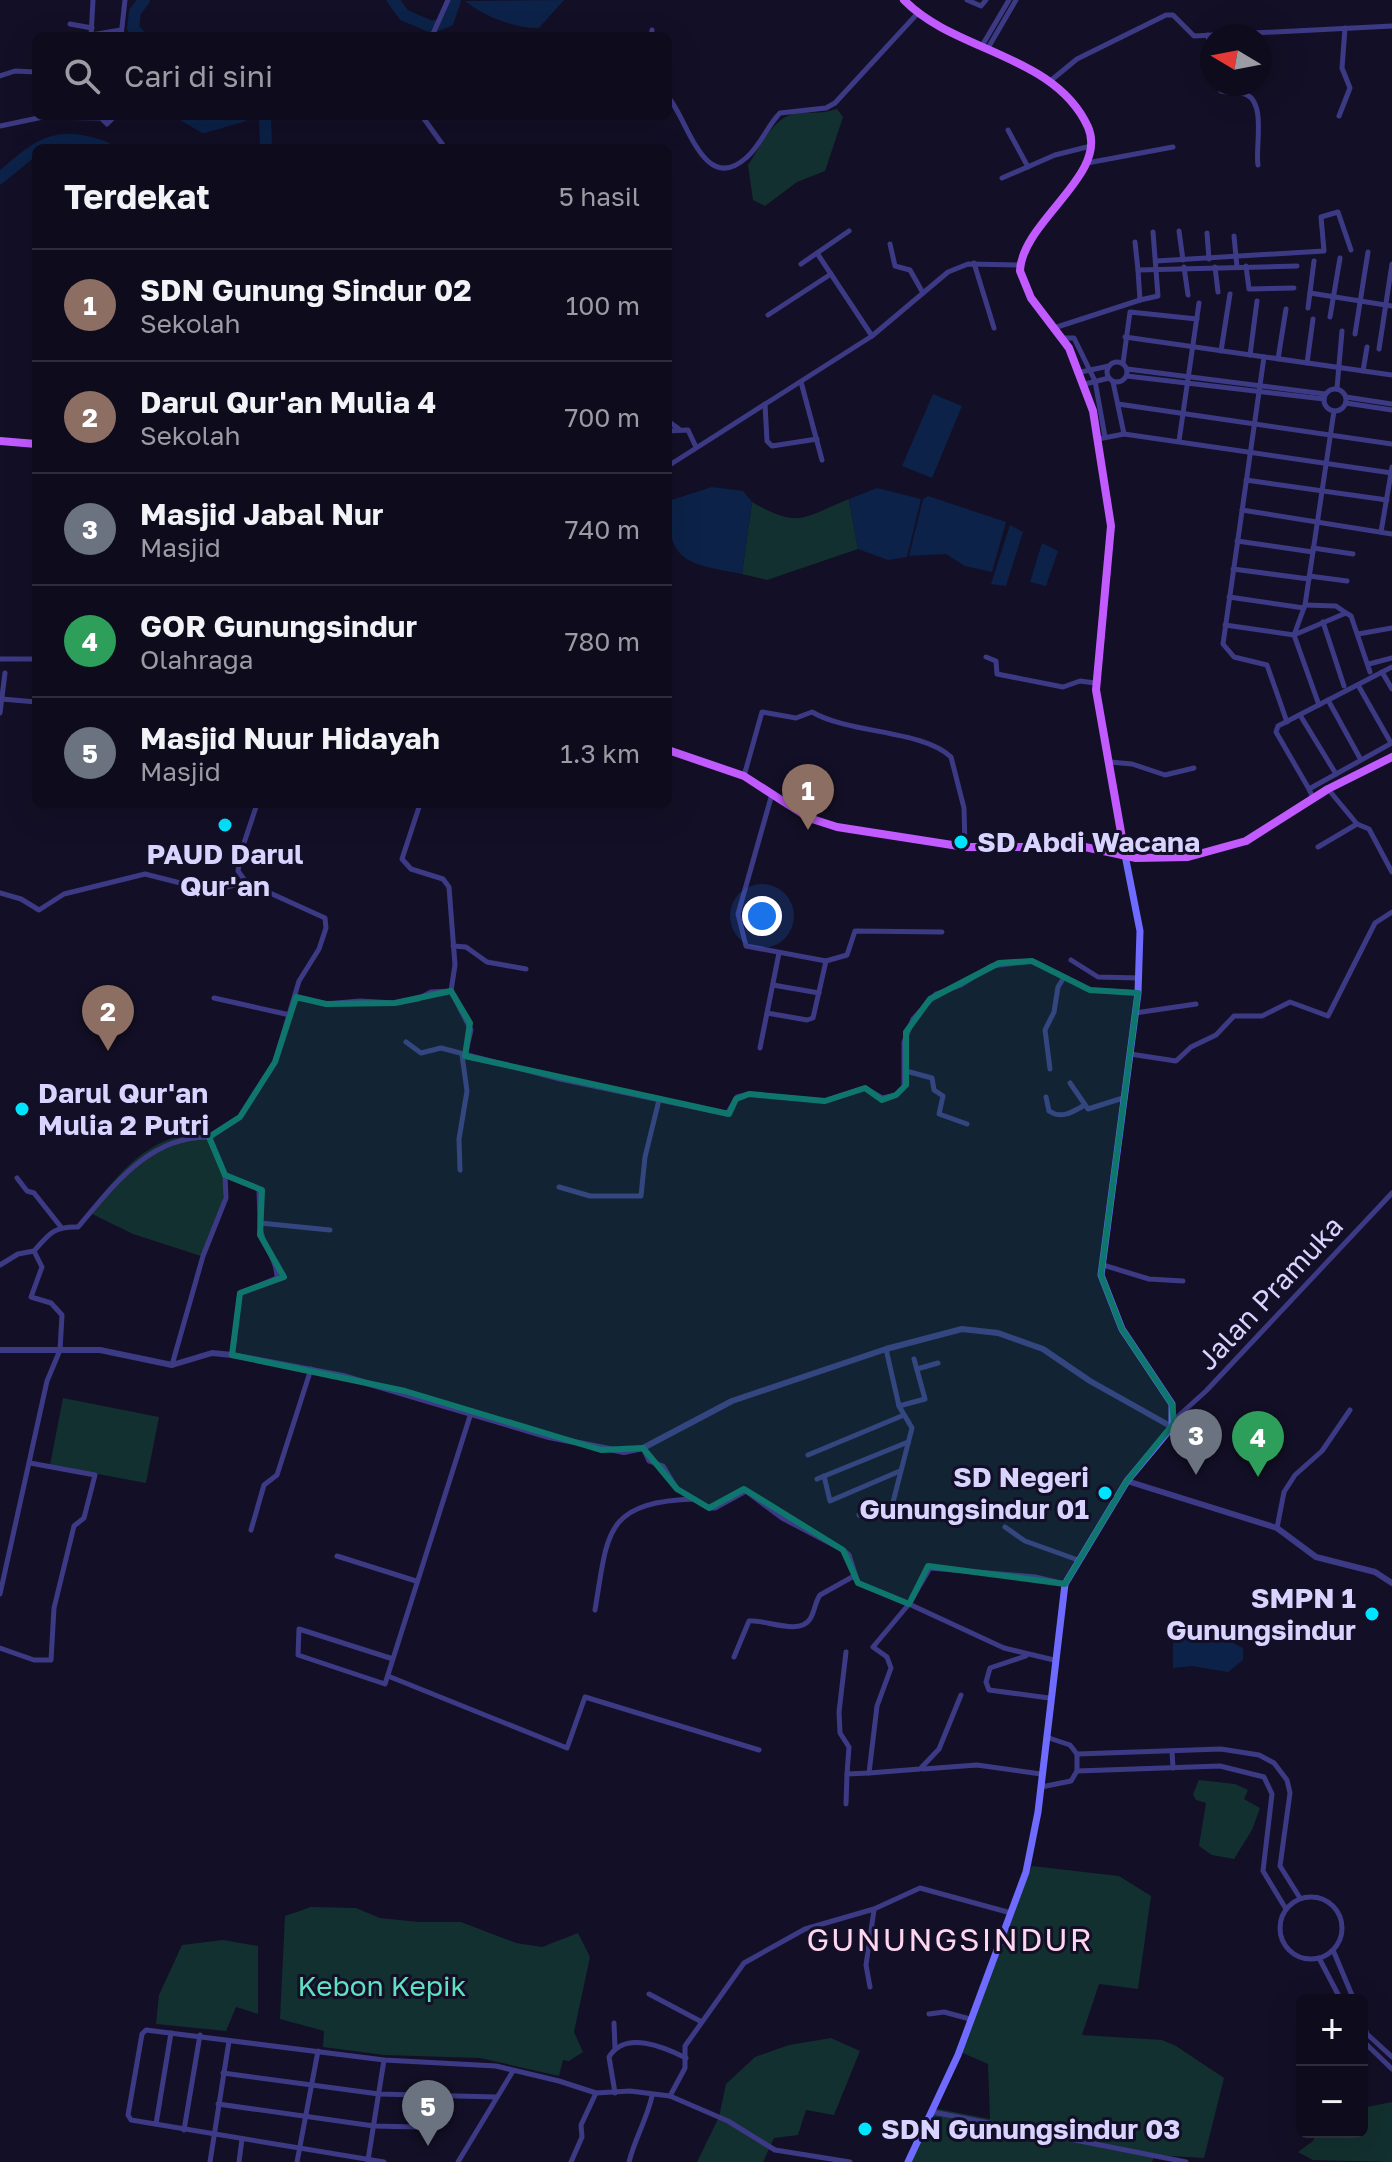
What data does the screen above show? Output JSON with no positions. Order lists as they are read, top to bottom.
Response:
{
  "streets": {
    "street": ["Jalan Pramuka"]
  },
  "districts": ["GUNUNGSINDUR"],
  "parks": ["Kebon Kepik"],
  "places": [
    "PAUD Darul Qur'an",
    "SD Abdi Wacana",
    "Darul Qur'an Mulia 2 Putri",
    "SD Negeri Gunungsindur 01",
    "SMPN 1 Gunungsindur",
    "SDN Gunungsindur 03"
  ],
  "north": "left",
  "page": {
    "search": "Cari di sini",
    "heading": ["Terdekat", "5 hasil"],
    "list": [
      {
        "mark": "1",
        "name": "SDN Gunung Sindur 02",
        "note": "Sekolah",
        "value": "100 m"
      },
      {
        "mark": "2",
        "name": "Darul Qur'an Mulia 4",
        "note": "Sekolah",
        "value": "700 m"
      },
      {
        "mark": "3",
        "name": "Masjid Jabal Nur",
        "note": "Masjid",
        "value": "740 m"
      },
      {
        "mark": "4",
        "name": "GOR Gunungsindur",
        "note": "Olahraga",
        "value": "780 m"
      },
      {
        "mark": "5",
        "name": "Masjid Nuur Hidayah",
        "note": "Masjid",
        "value": "1.3 km"
      }
    ],
    "pins": [
      "1",
      "2",
      "3",
      "4",
      "5"
    ],
    "map_buttons": ["+", "−"]
  }
}
